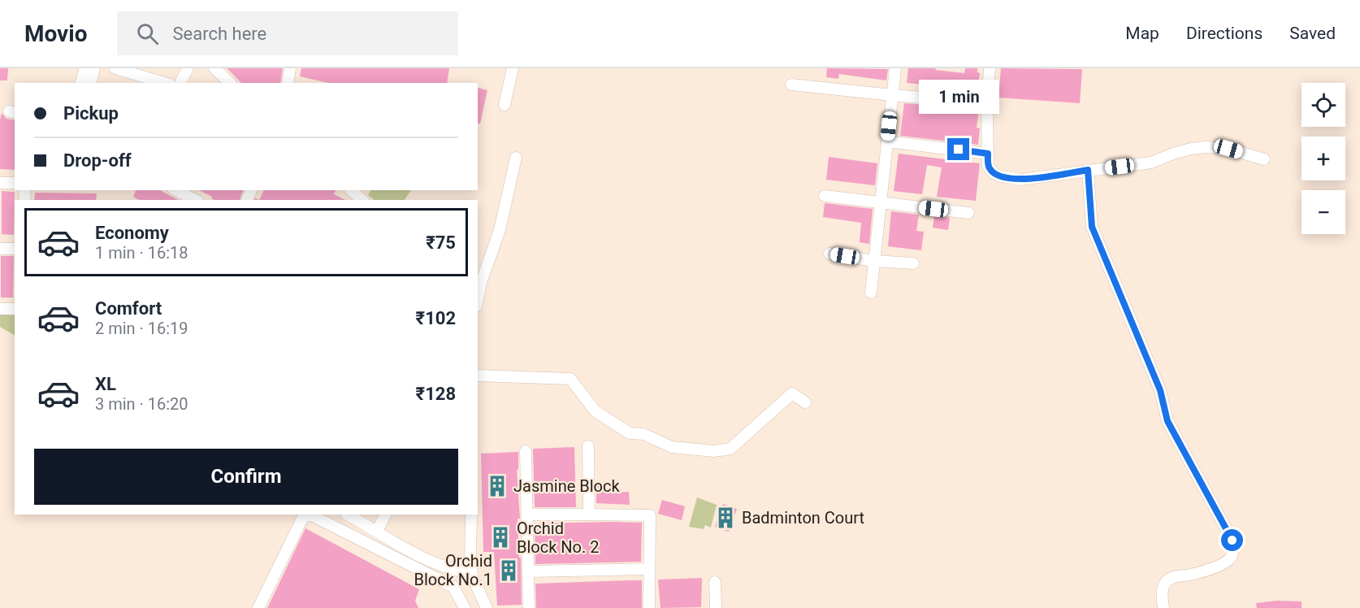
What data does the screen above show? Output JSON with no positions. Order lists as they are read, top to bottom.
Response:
{
  "places": {
    "building": [
      "Jasmine Block",
      "Badminton Court",
      "Orchid Block No. 2",
      "Orchid Block No.1"
    ]
  },
  "page": {
    "header": "Movio",
    "search": "Search here",
    "nav": ["Map", "Directions", "Saved"],
    "bubble": "1 min",
    "map_buttons": ["+", "−"],
    "banner": ["Pickup", "Drop-off"],
    "list": [
      {
        "name": "Economy",
        "note": "1 min · 16:18",
        "value": "₹75"
      },
      {
        "name": "Comfort",
        "note": "2 min · 16:19",
        "value": "₹102"
      },
      {
        "name": "XL",
        "note": "3 min · 16:20",
        "value": "₹128"
      }
    ],
    "buttons": "Confirm"
  }
}
